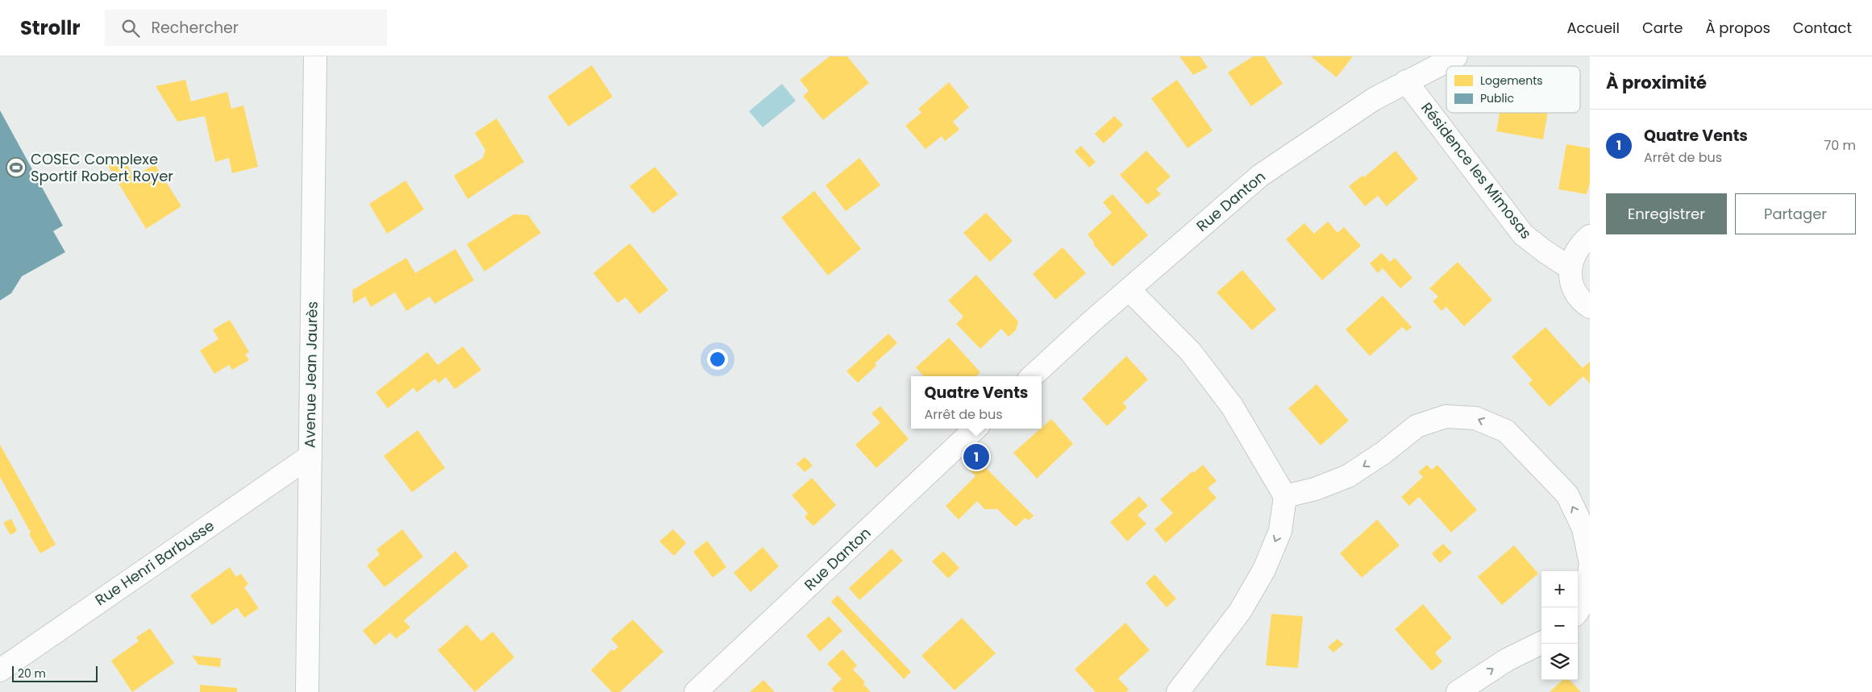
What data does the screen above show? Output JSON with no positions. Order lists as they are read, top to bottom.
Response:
{
  "streets": {
    "street": [
      "Résidence les Mimosas",
      "Rue Danton",
      "Avenue Jean Jaurès",
      "Rue Henri Barbusse"
    ]
  },
  "crossings": [
    ["Résidence les Mimosas", "Rue Danton"],
    ["Avenue Jean Jaurès", "Rue Henri Barbusse"]
  ],
  "places": {
    "sports": ["COSEC Complexe Sportif Robert Royer"]
  },
  "legend": ["Logements", "Public"],
  "scale_bar": "20 m",
  "page": {
    "header": "Strollr",
    "search": "Rechercher",
    "nav": [
      "Accueil",
      "Carte",
      "À propos",
      "Contact"
    ],
    "heading": "À proximité",
    "list": [
      {
        "mark": "1",
        "name": "Quatre Vents",
        "note": "Arrêt de bus",
        "value": "70 m"
      }
    ],
    "buttons": ["Enregistrer", "Partager"],
    "popup": ["Quatre Vents", "Arrêt de bus"],
    "pins": "1",
    "map_buttons": ["+", "−"],
    "scale": "20 m"
  }
}
